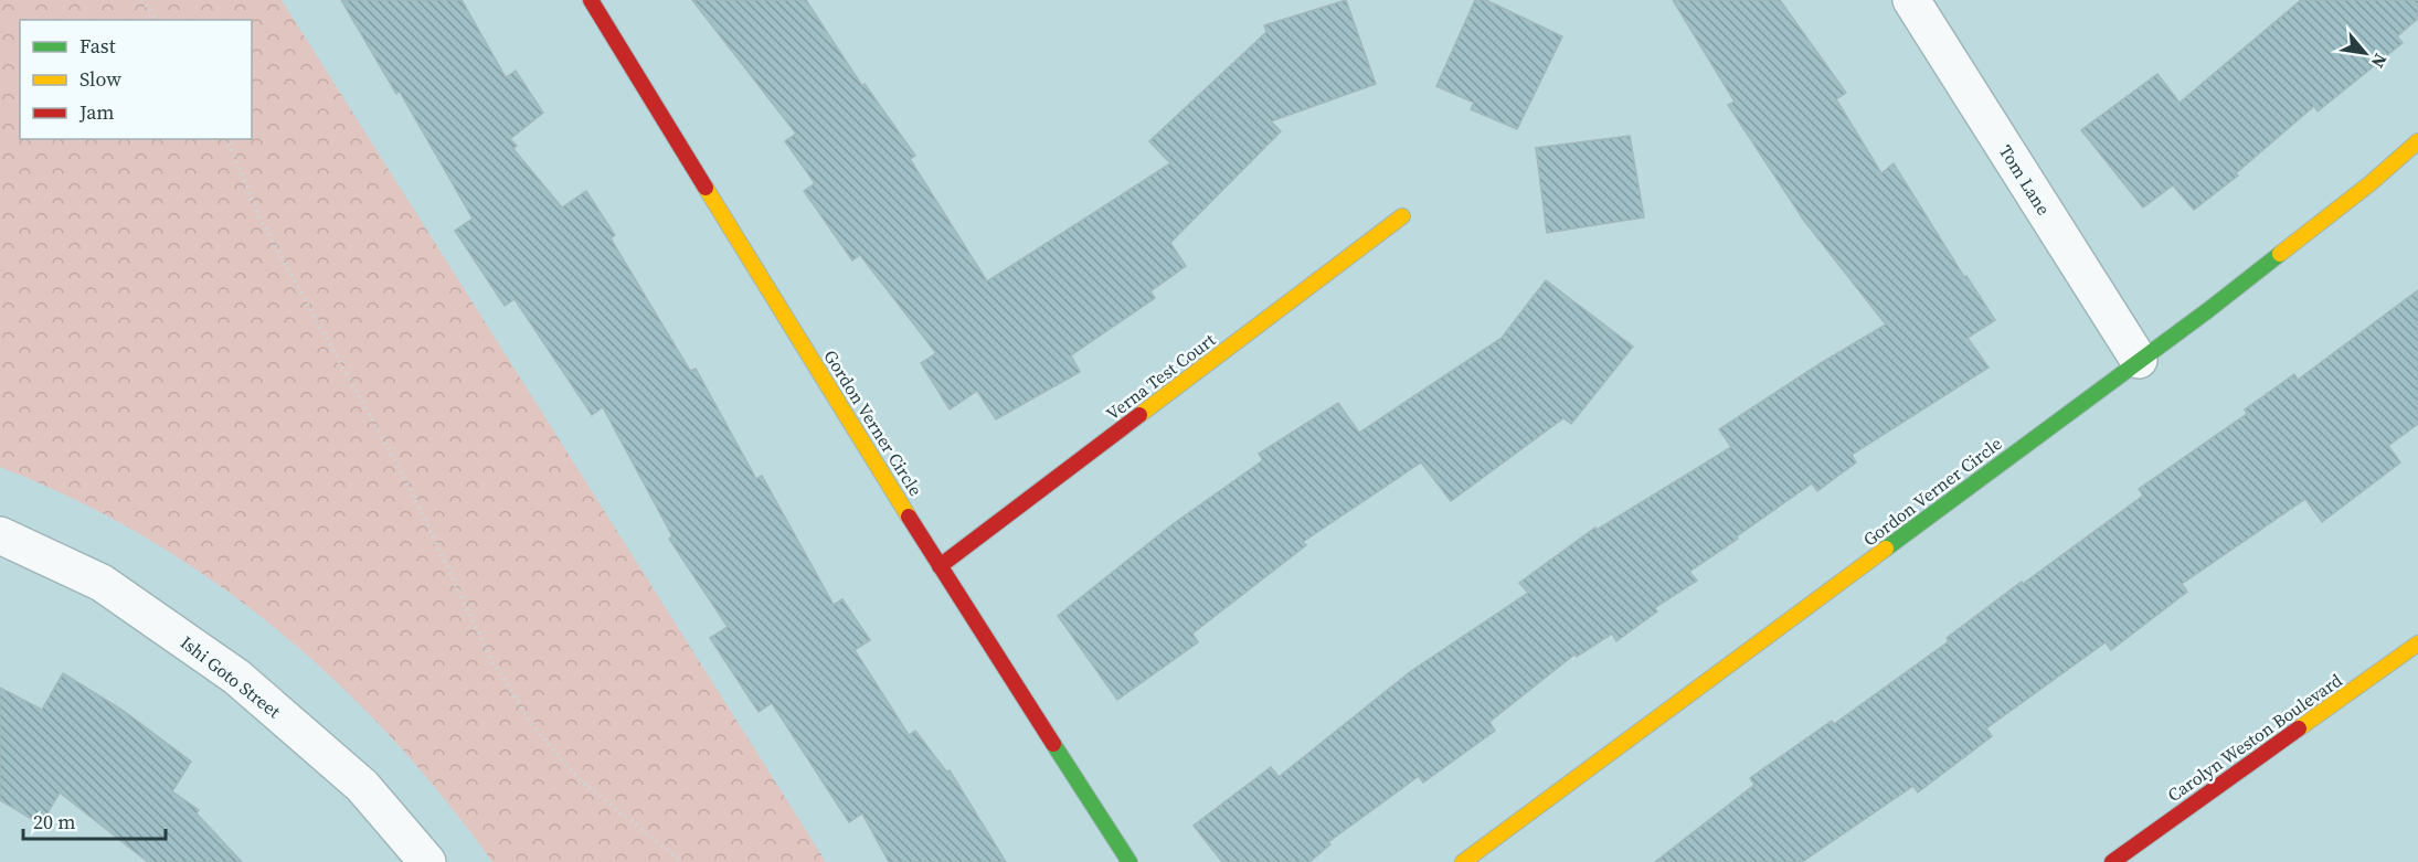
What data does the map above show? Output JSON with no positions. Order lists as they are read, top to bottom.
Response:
{
  "streets": {
    "street": [
      "Tom Lane",
      "Verna Test Court",
      "Gordon Verner Circle",
      "Ishi Goto Street",
      "Carolyn Weston Boulevard"
    ]
  },
  "crossings": [
    ["Tom Lane", "Gordon Verner Circle"],
    ["Verna Test Court", "Gordon Verner Circle"]
  ],
  "legend": ["Fast", "Slow", "Jam"],
  "scale_bar": "20 m",
  "north": "bottom right"
}
